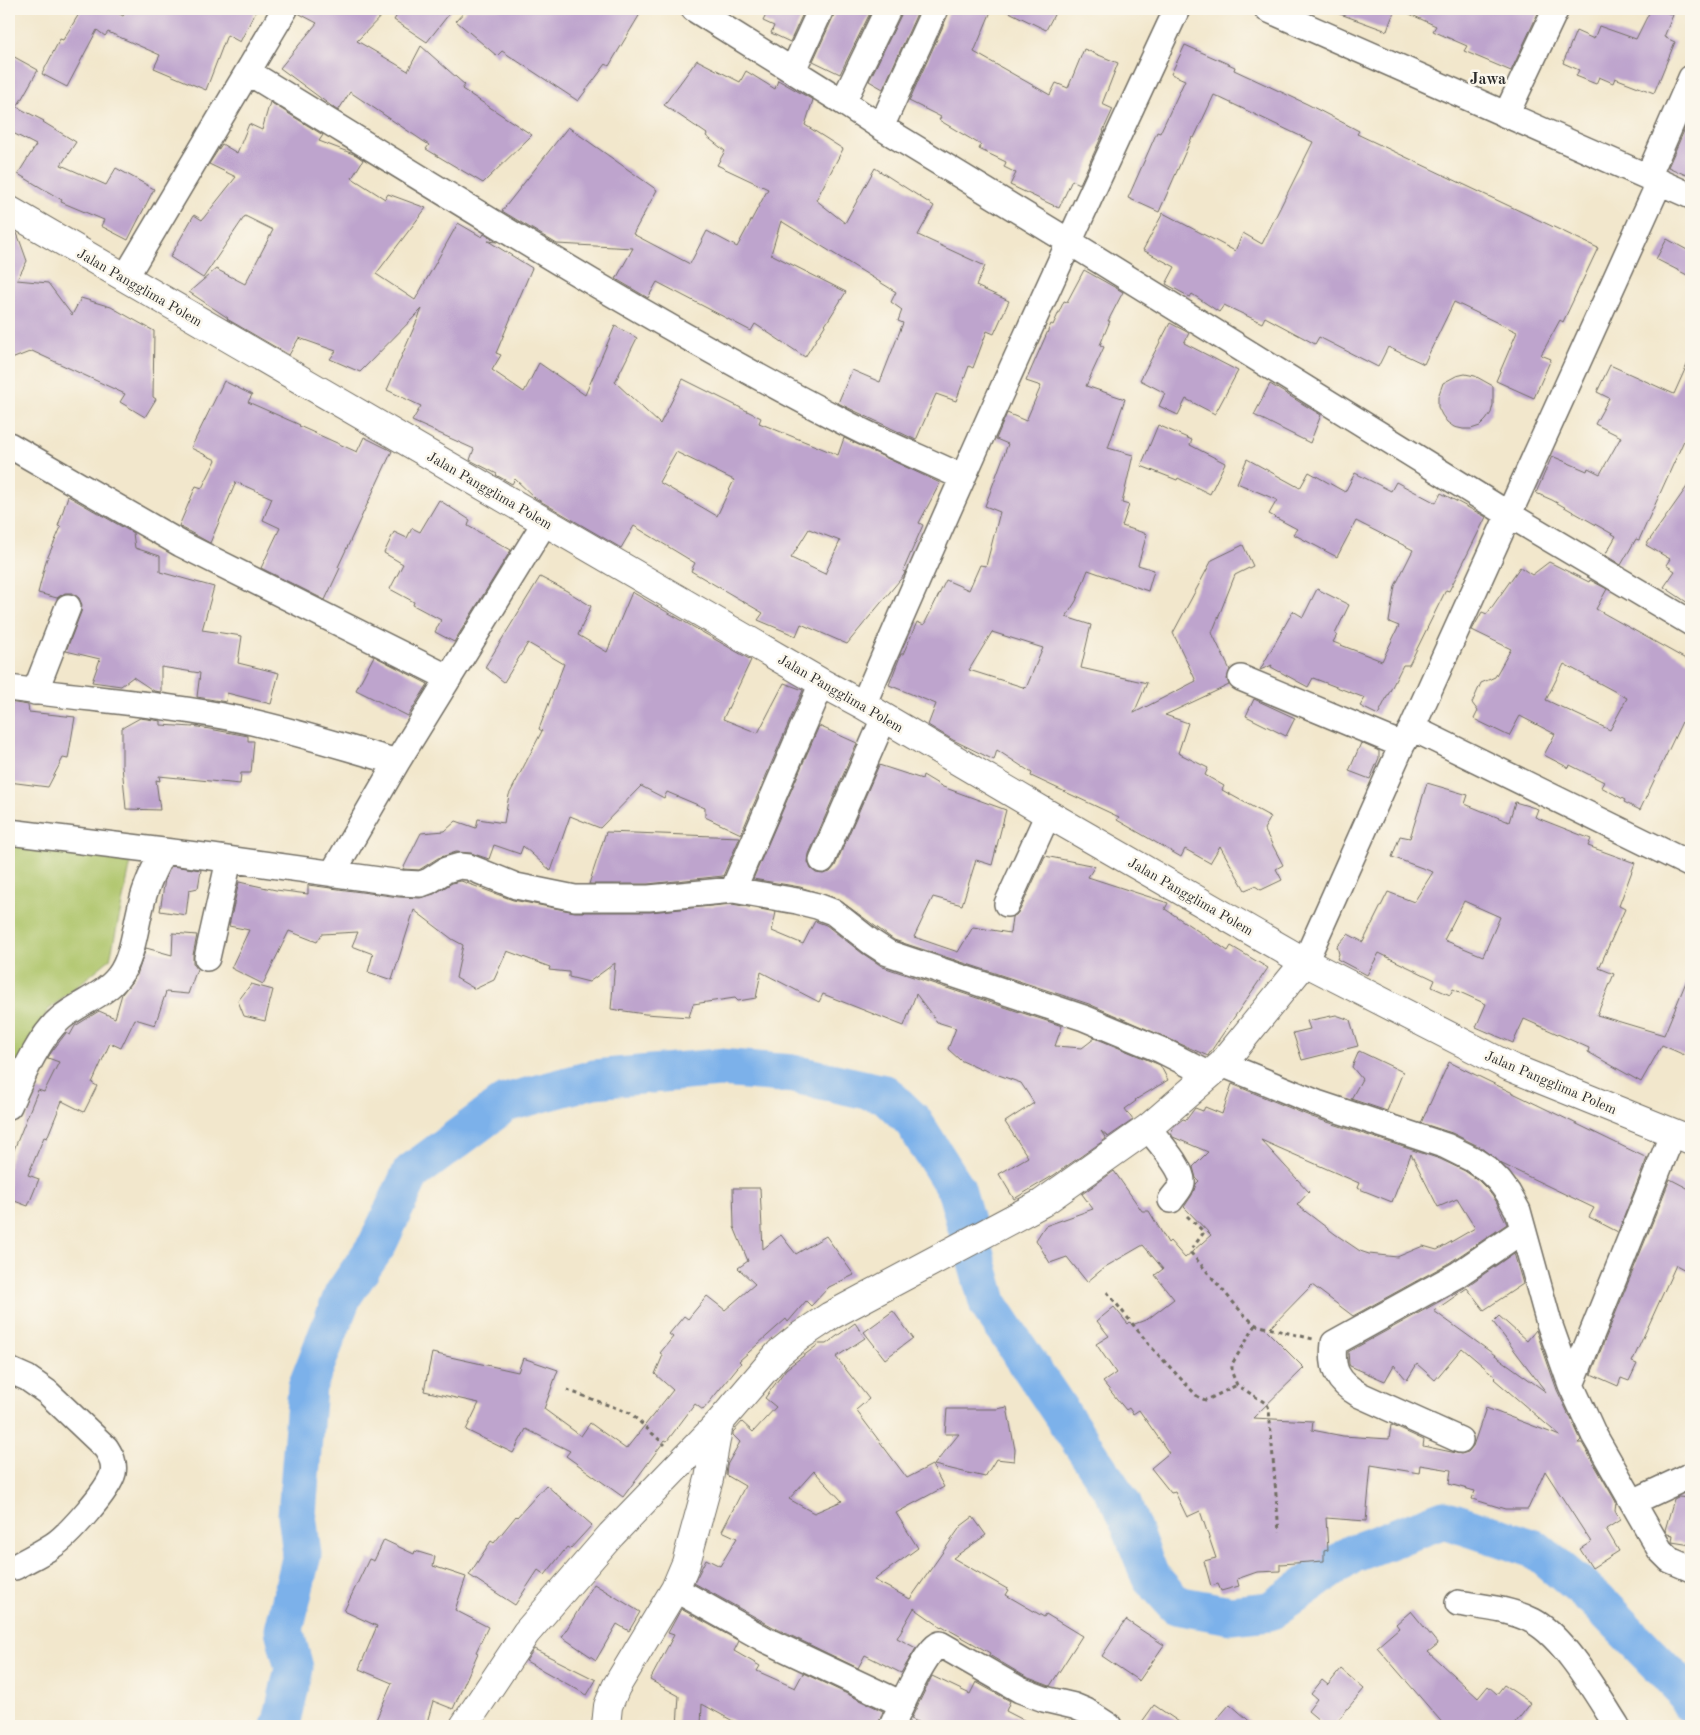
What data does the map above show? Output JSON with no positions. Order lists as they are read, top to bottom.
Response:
{
  "streets": {
    "street": ["Jalan Pangglima Polem"]
  },
  "districts": ["Jawa"]
}
